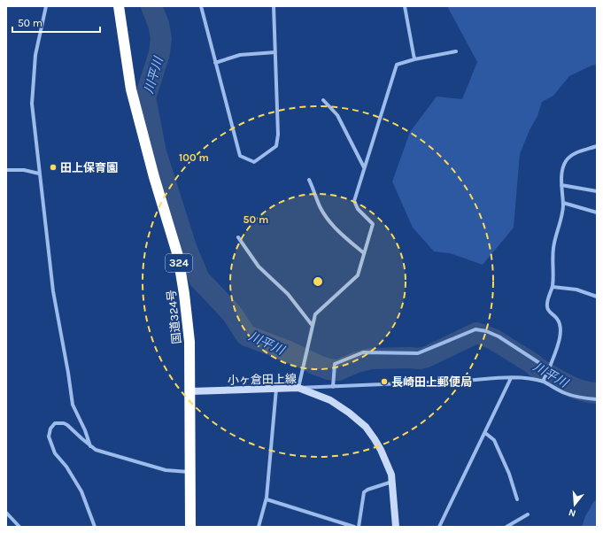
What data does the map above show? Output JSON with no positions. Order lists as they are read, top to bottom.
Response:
{
  "streets": {
    "highway": ["324", "国道324号"],
    "main road": ["小ヶ倉田上線"]
  },
  "crossings": [
    ["国道324号", "小ヶ倉田上線"]
  ],
  "water": ["川平川"],
  "places": ["田上保育園", "長崎田上郵便局"],
  "scale_bar": "50 m",
  "north": "bottom",
  "rings": ["100 m", "50 m"]
}
